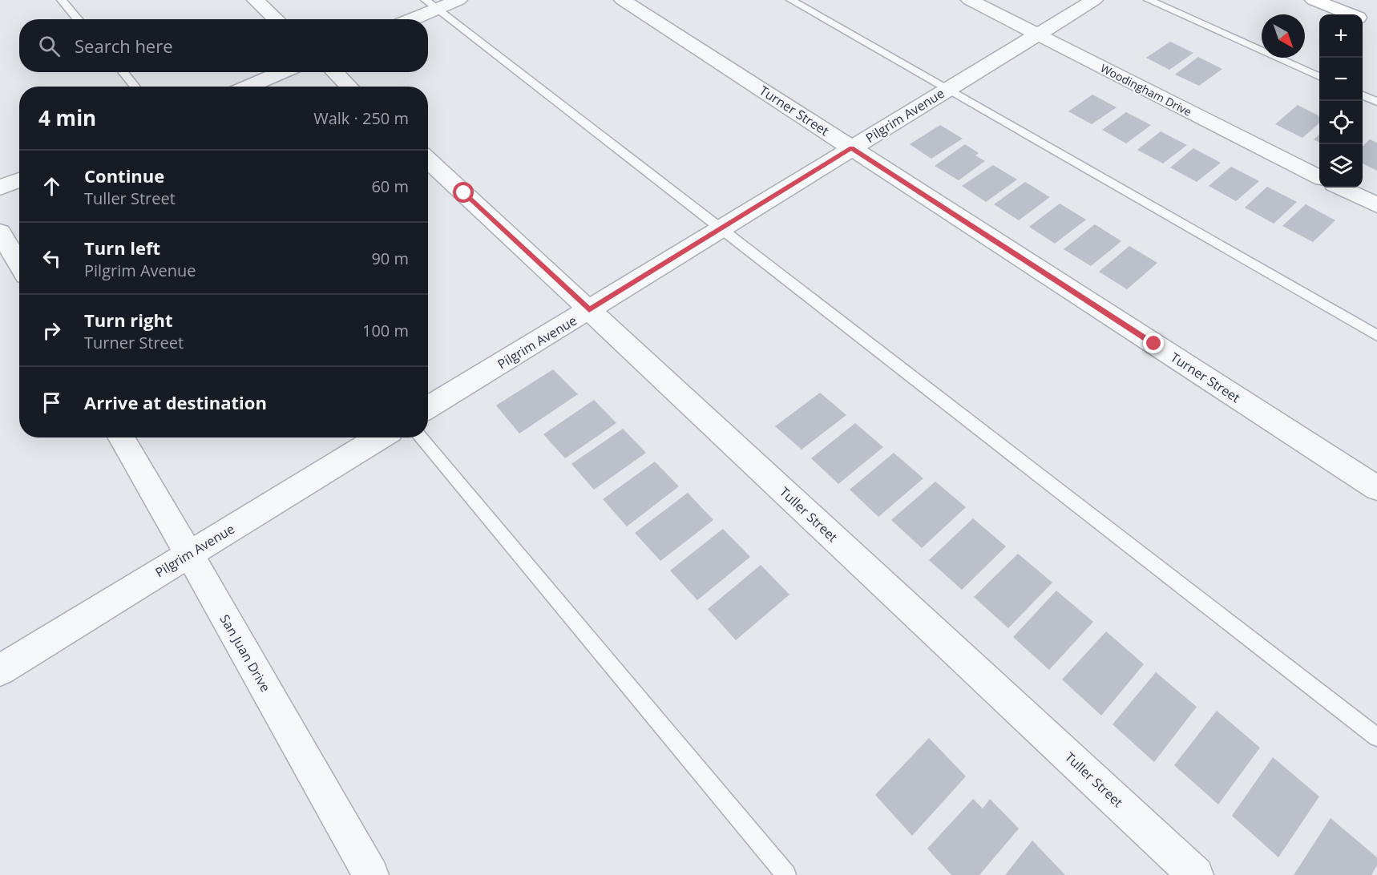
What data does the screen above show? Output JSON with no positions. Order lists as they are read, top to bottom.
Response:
{
  "streets": {
    "street": [
      "Woodingham Drive",
      "Turner Street",
      "Pilgrim Avenue",
      "Tuller Street",
      "San Juan Drive"
    ]
  },
  "crossings": [
    ["Woodingham Drive", "Pilgrim Avenue"],
    ["Turner Street", "Pilgrim Avenue"],
    ["Pilgrim Avenue", "Tuller Street"],
    ["Pilgrim Avenue", "San Juan Drive"]
  ],
  "north": "bottom right",
  "page": {
    "map_buttons": ["+", "−"],
    "search": "Search here",
    "heading": ["4 min", "Walk · 250 m"],
    "list": [
      ["Continue", "Tuller Street", "60 m"],
      ["Turn left", "Pilgrim Avenue", "90 m"],
      ["Turn right", "Turner Street", "100 m"],
      "Arrive at destination"
    ]
  }
}
